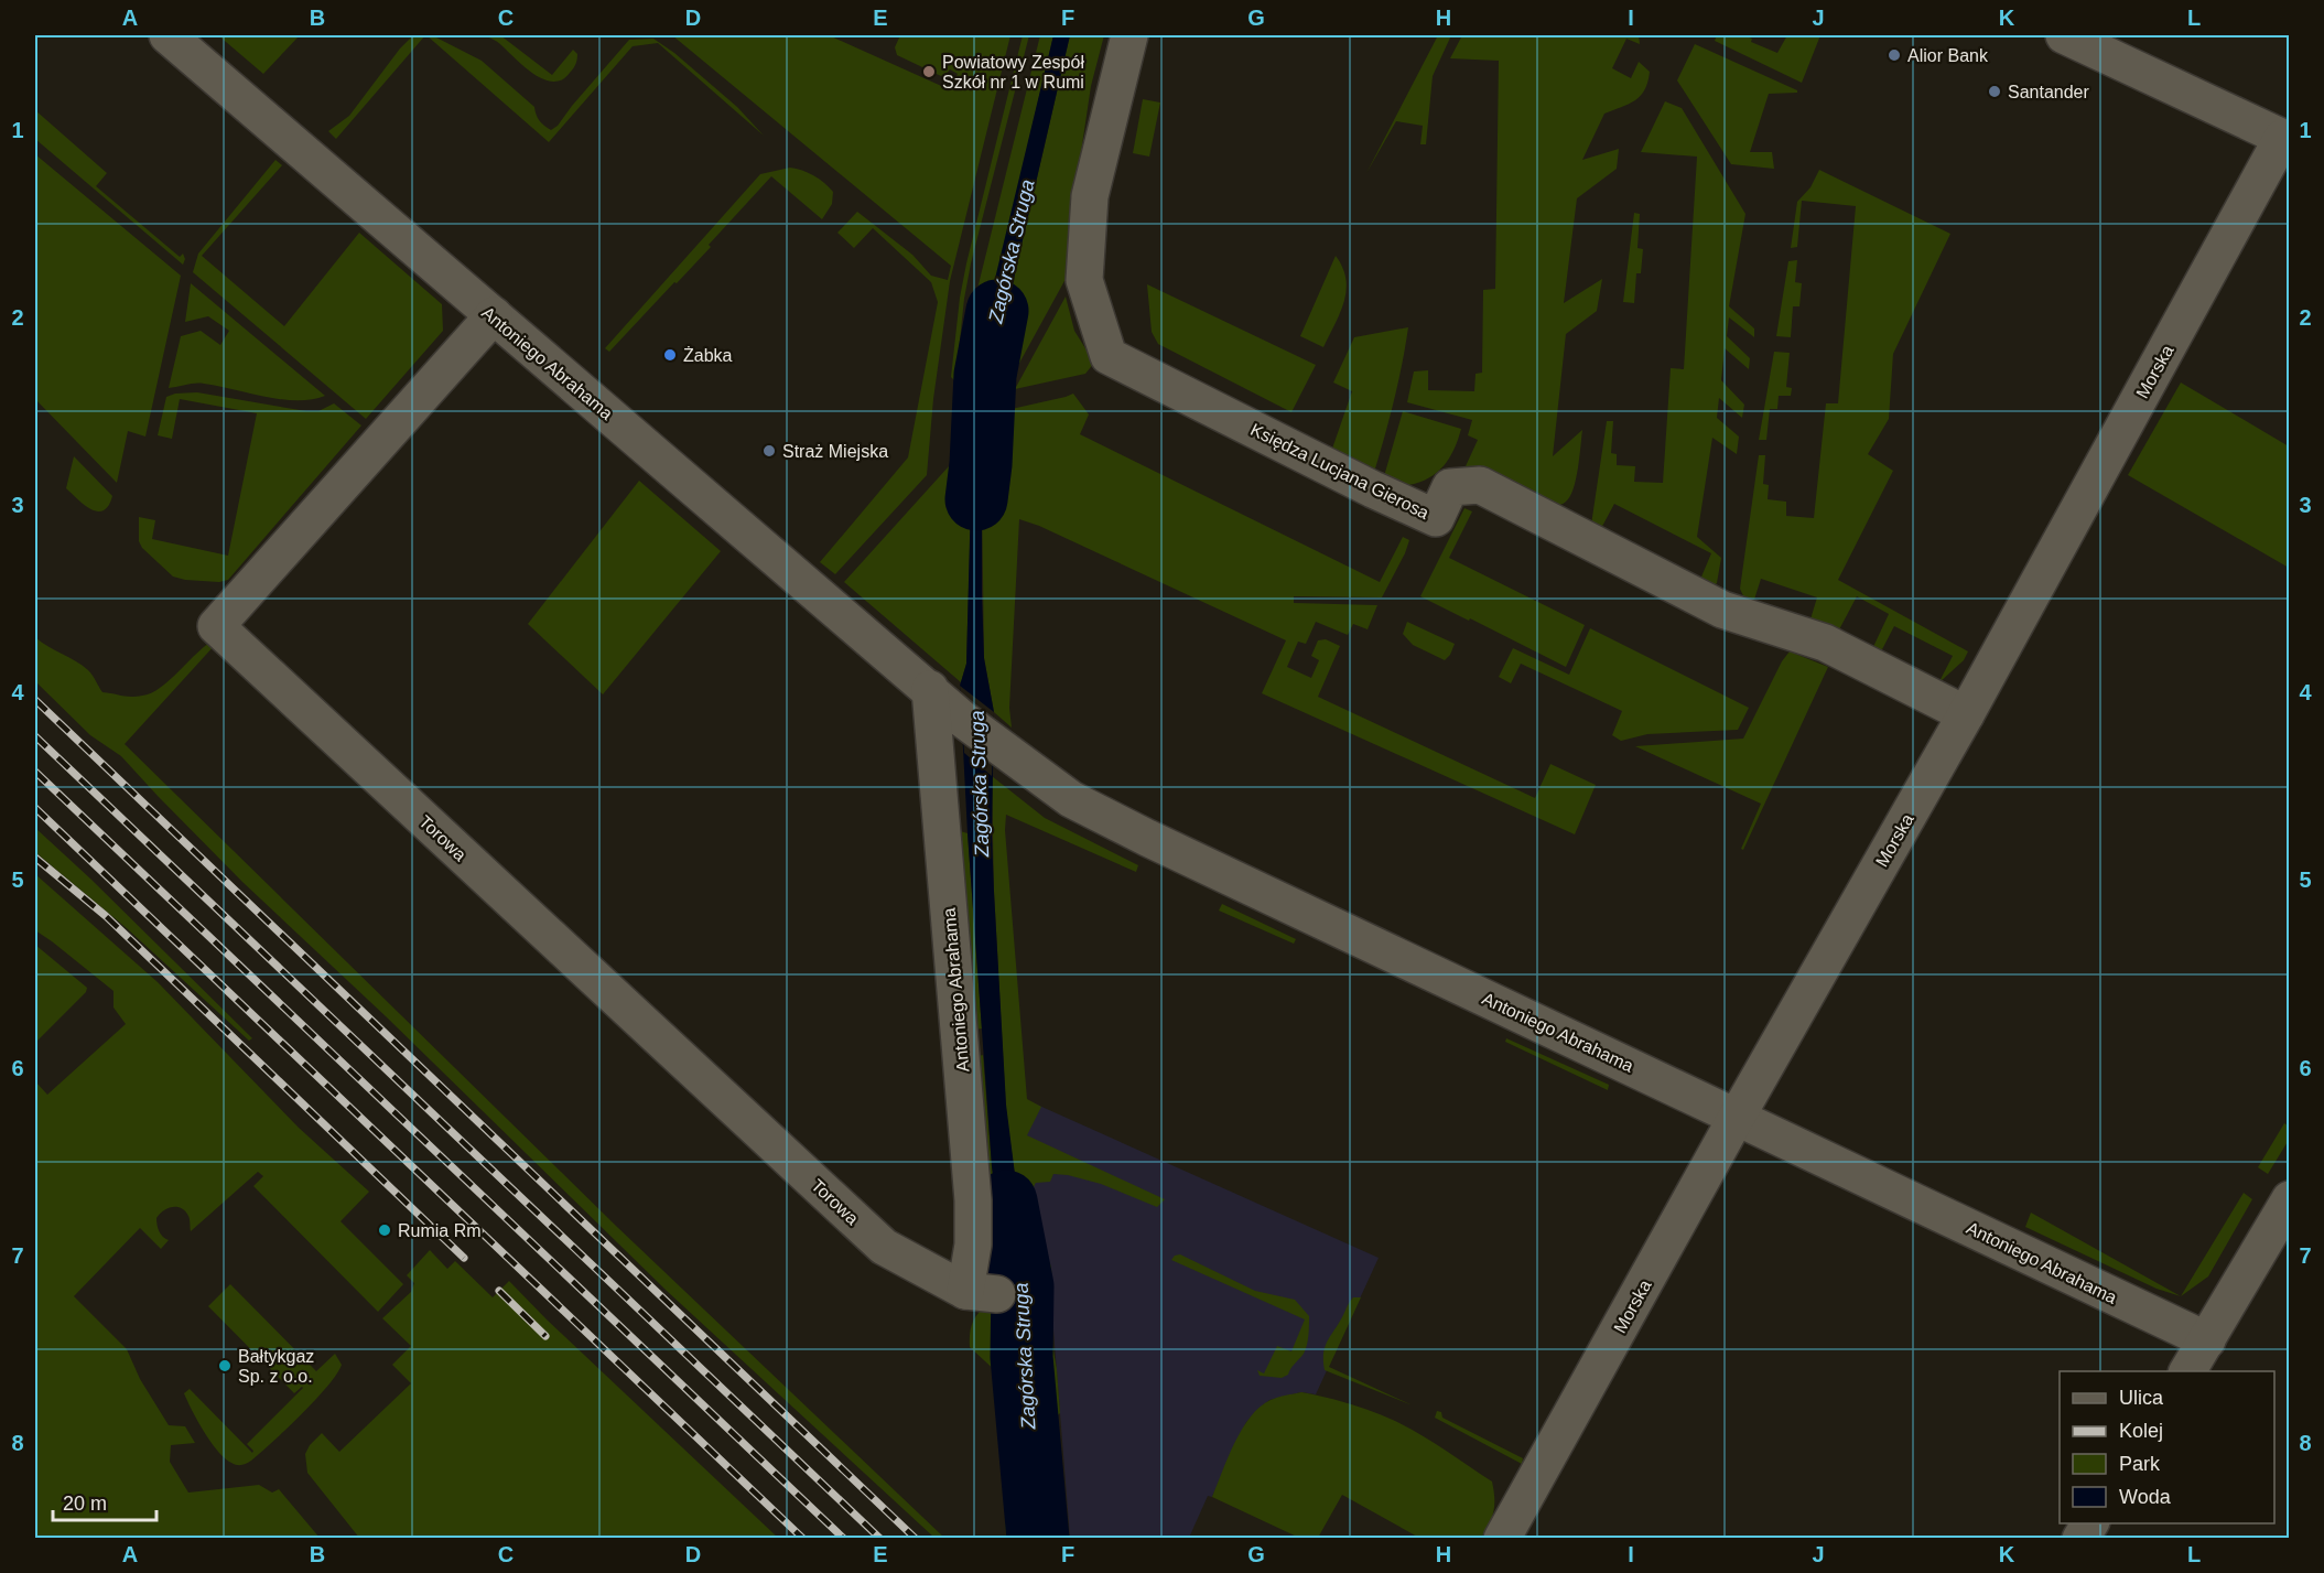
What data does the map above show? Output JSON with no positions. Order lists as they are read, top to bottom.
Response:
{
  "streets": {
    "street": [
      "Antoniego Abrahama",
      "Morska",
      "Księdza Lucjana Gierosa",
      "Torowa"
    ]
  },
  "crossings": [
    ["Antoniego Abrahama", "Morska"],
    ["Antoniego Abrahama", "Torowa"],
    ["Morska", "Księdza Lucjana Gierosa"]
  ],
  "water": ["Zagórska Struga"],
  "places": [
    "Alior Bank",
    "Powiatowy Zespół Szkół nr 1 w Rumi",
    "Santander",
    "Żabka",
    "Straż Miejska",
    "Rumia Rm",
    "Bałtykgaz Sp. z o.o."
  ],
  "legend": [
    "Ulica",
    "Kolej",
    "Park",
    "Woda"
  ],
  "scale_bar": "20 m",
  "grid": {
    "columns": [
      "A",
      "B",
      "C",
      "D",
      "E",
      "F",
      "G",
      "H",
      "I",
      "J",
      "K",
      "L"
    ],
    "rows": [
      "1",
      "2",
      "3",
      "4",
      "5",
      "6",
      "7",
      "8"
    ]
  }
}
